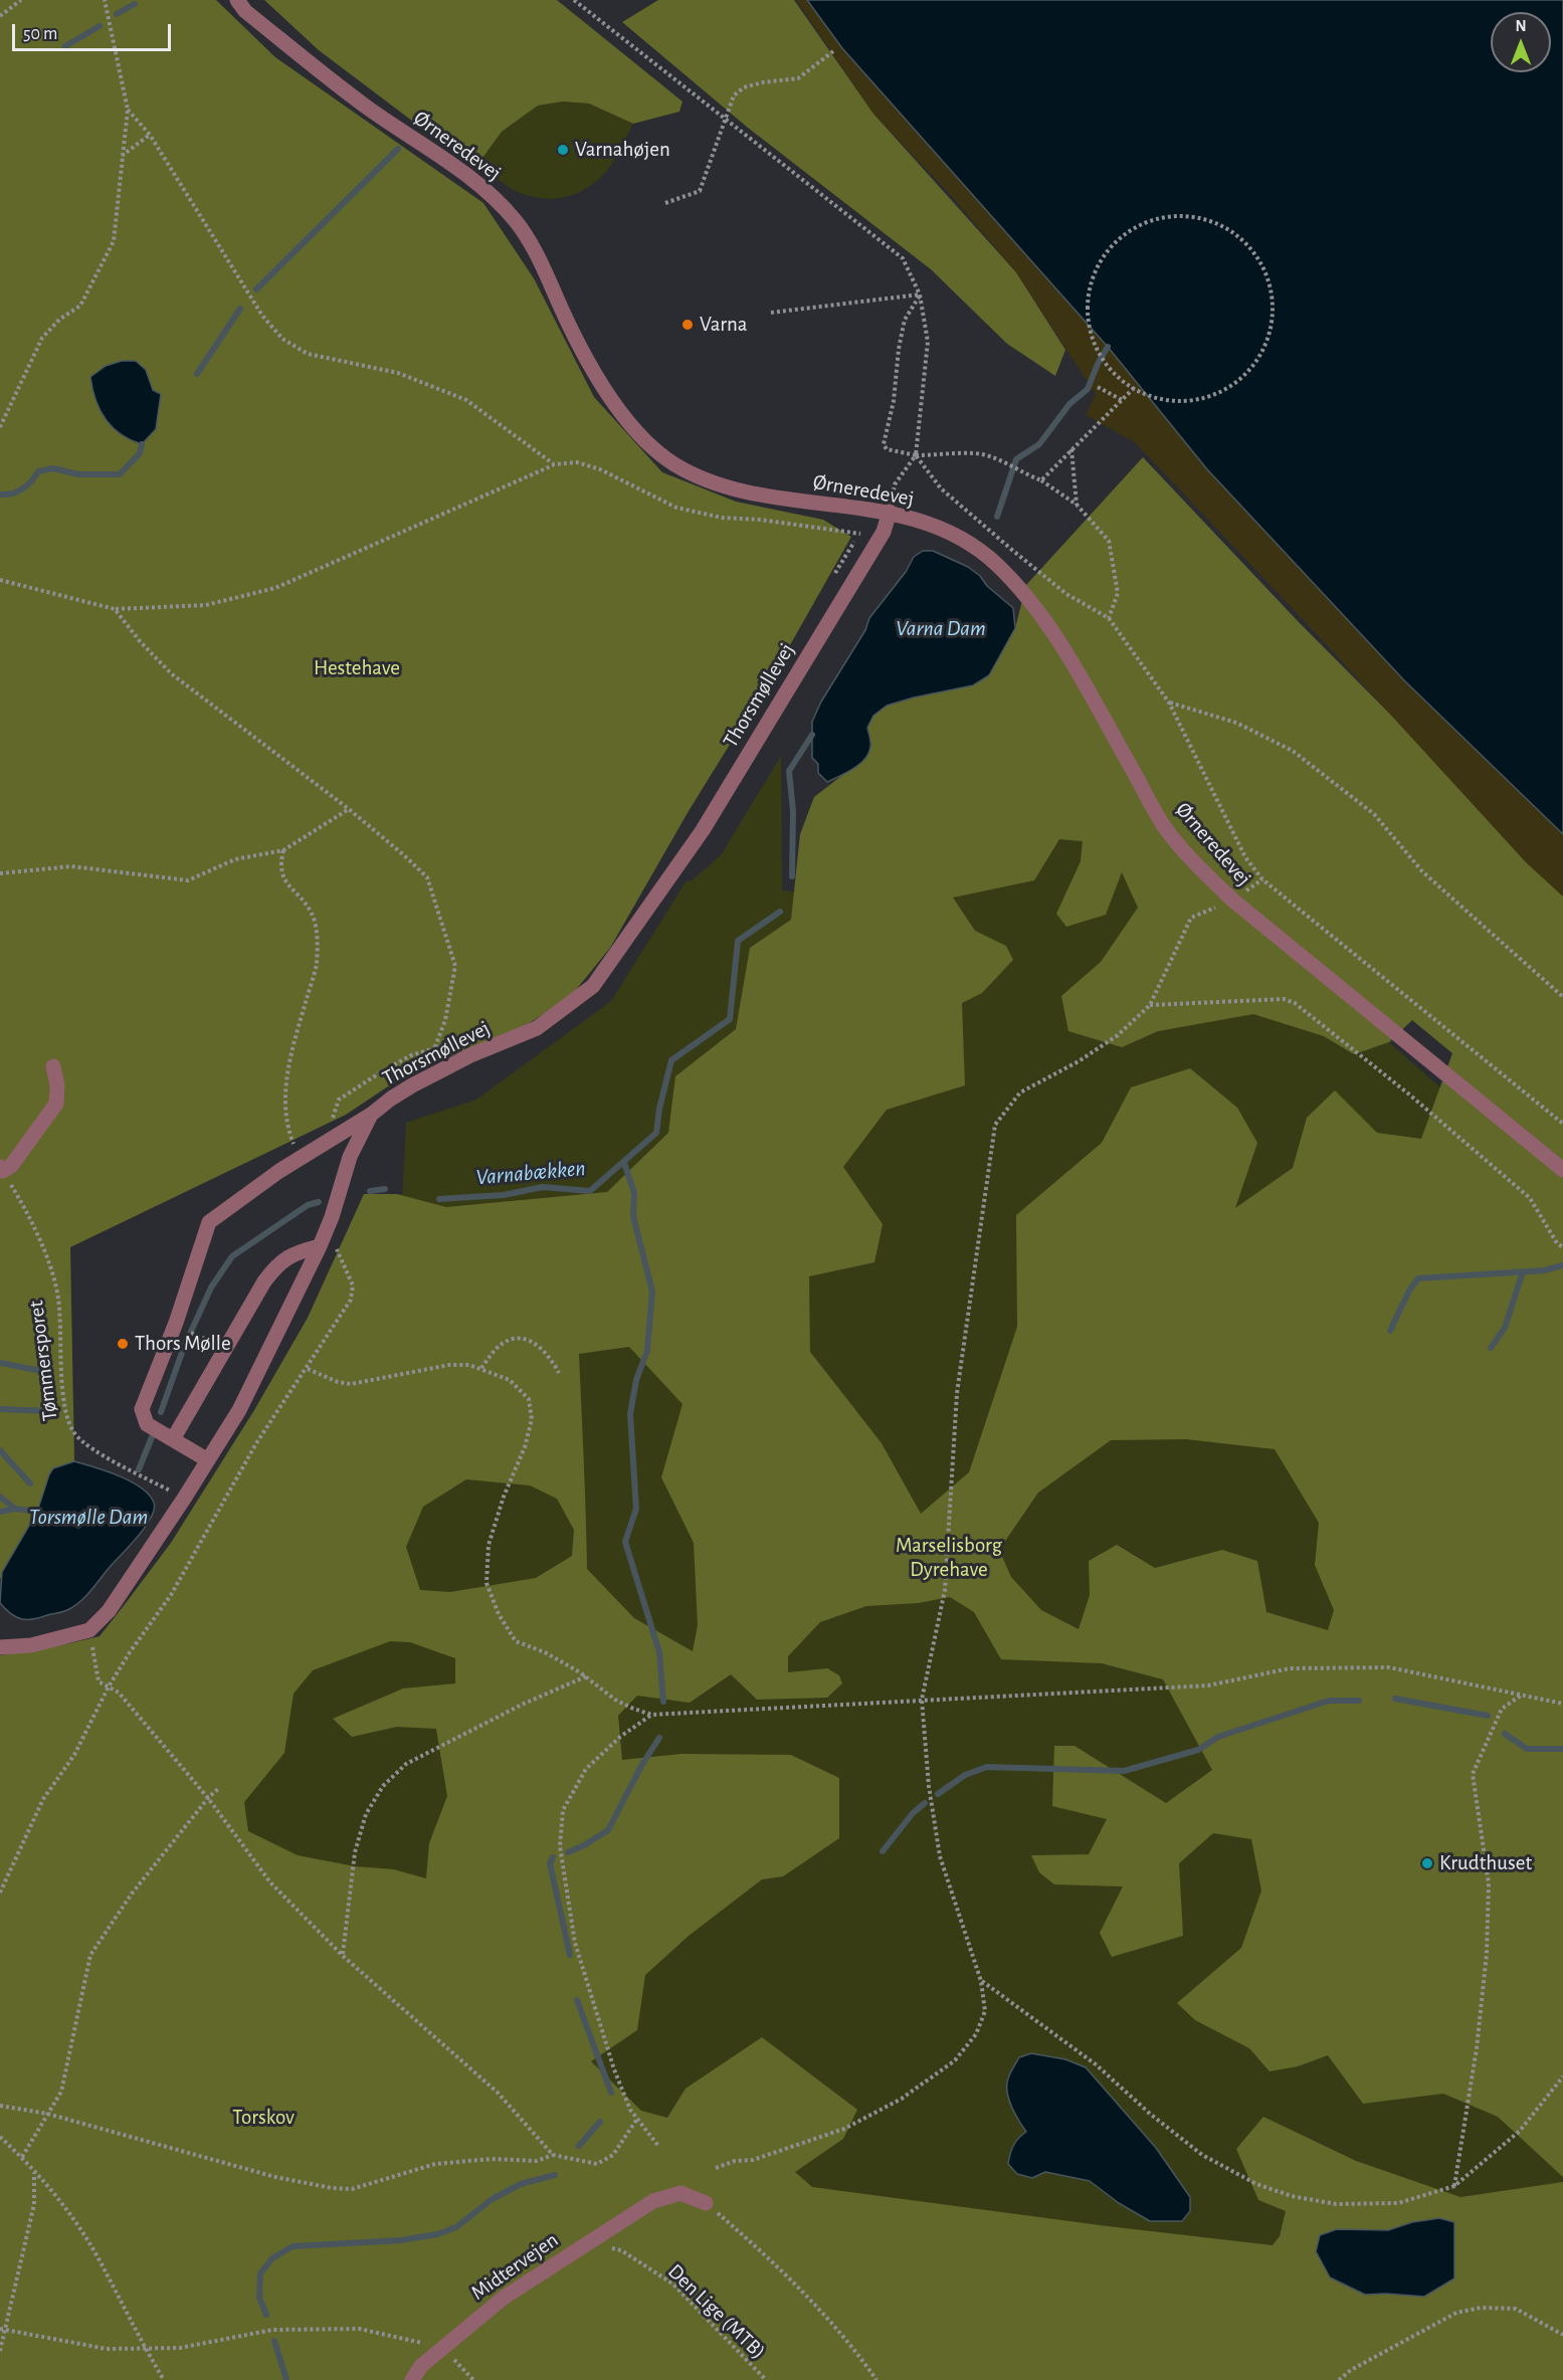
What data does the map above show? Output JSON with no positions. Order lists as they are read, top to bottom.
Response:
{
  "streets": {
    "street": ["Ørneredevej", "Thorsmøllevej", "Midtervejen"],
    "path": ["Tømmersporet", "Den Lige (MTB)"]
  },
  "crossings": [
    ["Ørneredevej", "Thorsmøllevej"],
    ["Thorsmøllevej", "Tømmersporet"],
    ["Midtervejen", "Den Lige (MTB)"]
  ],
  "water": ["Varna Dam", "Varnabækken", "Torsmølle Dam"],
  "parks": ["Hestehave", "Marselisborg Dyrehave", "Torskov"],
  "places": [
    "Varnahøjen",
    "Varna",
    "Thors Mølle",
    "Krudthuset"
  ],
  "scale_bar": "50 m",
  "north": "top"
}
